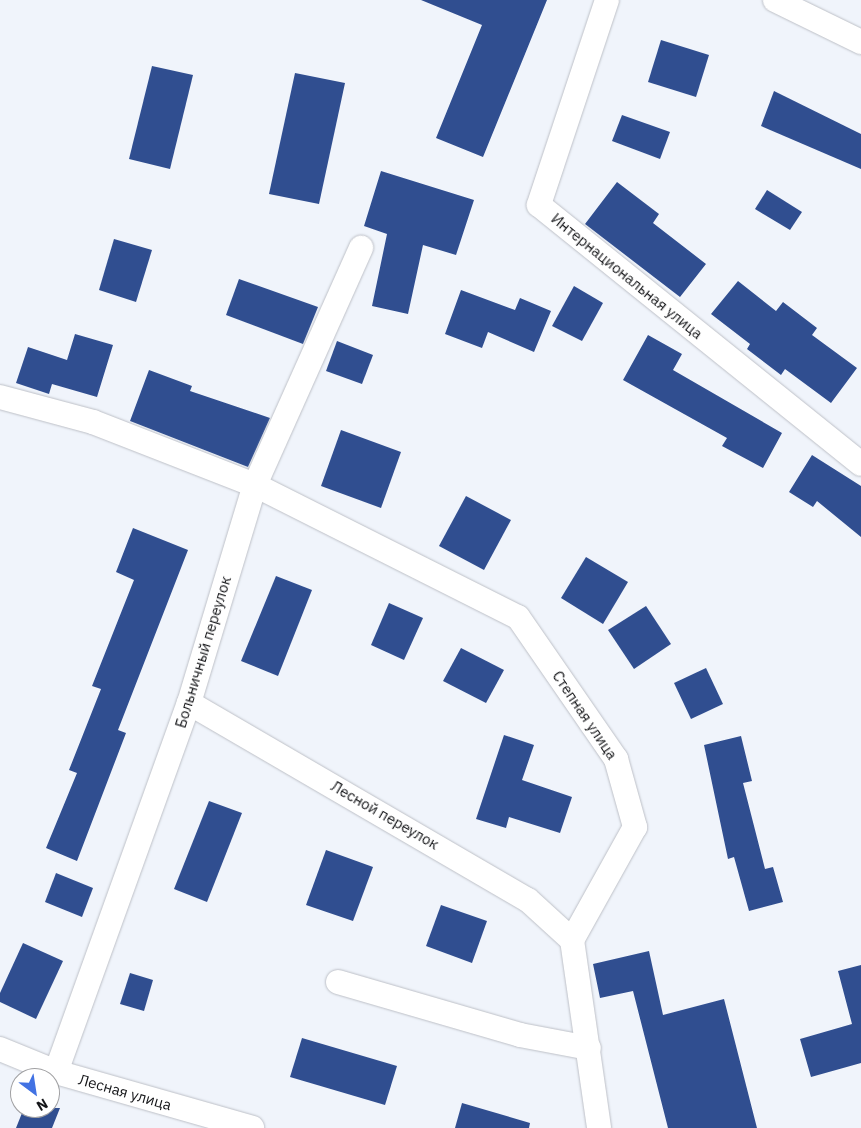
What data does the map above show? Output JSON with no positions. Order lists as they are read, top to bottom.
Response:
{
  "streets": {
    "street": [
      "Интернациональная улица",
      "Больничный переулок",
      "Степная улица",
      "Лесной переулок",
      "Лесная улица"
    ]
  },
  "crossings": [
    ["Больничный переулок", "Степная улица"],
    ["Больничный переулок", "Лесной переулок"],
    ["Степная улица", "Лесной переулок"]
  ],
  "north": "bottom right"
}
